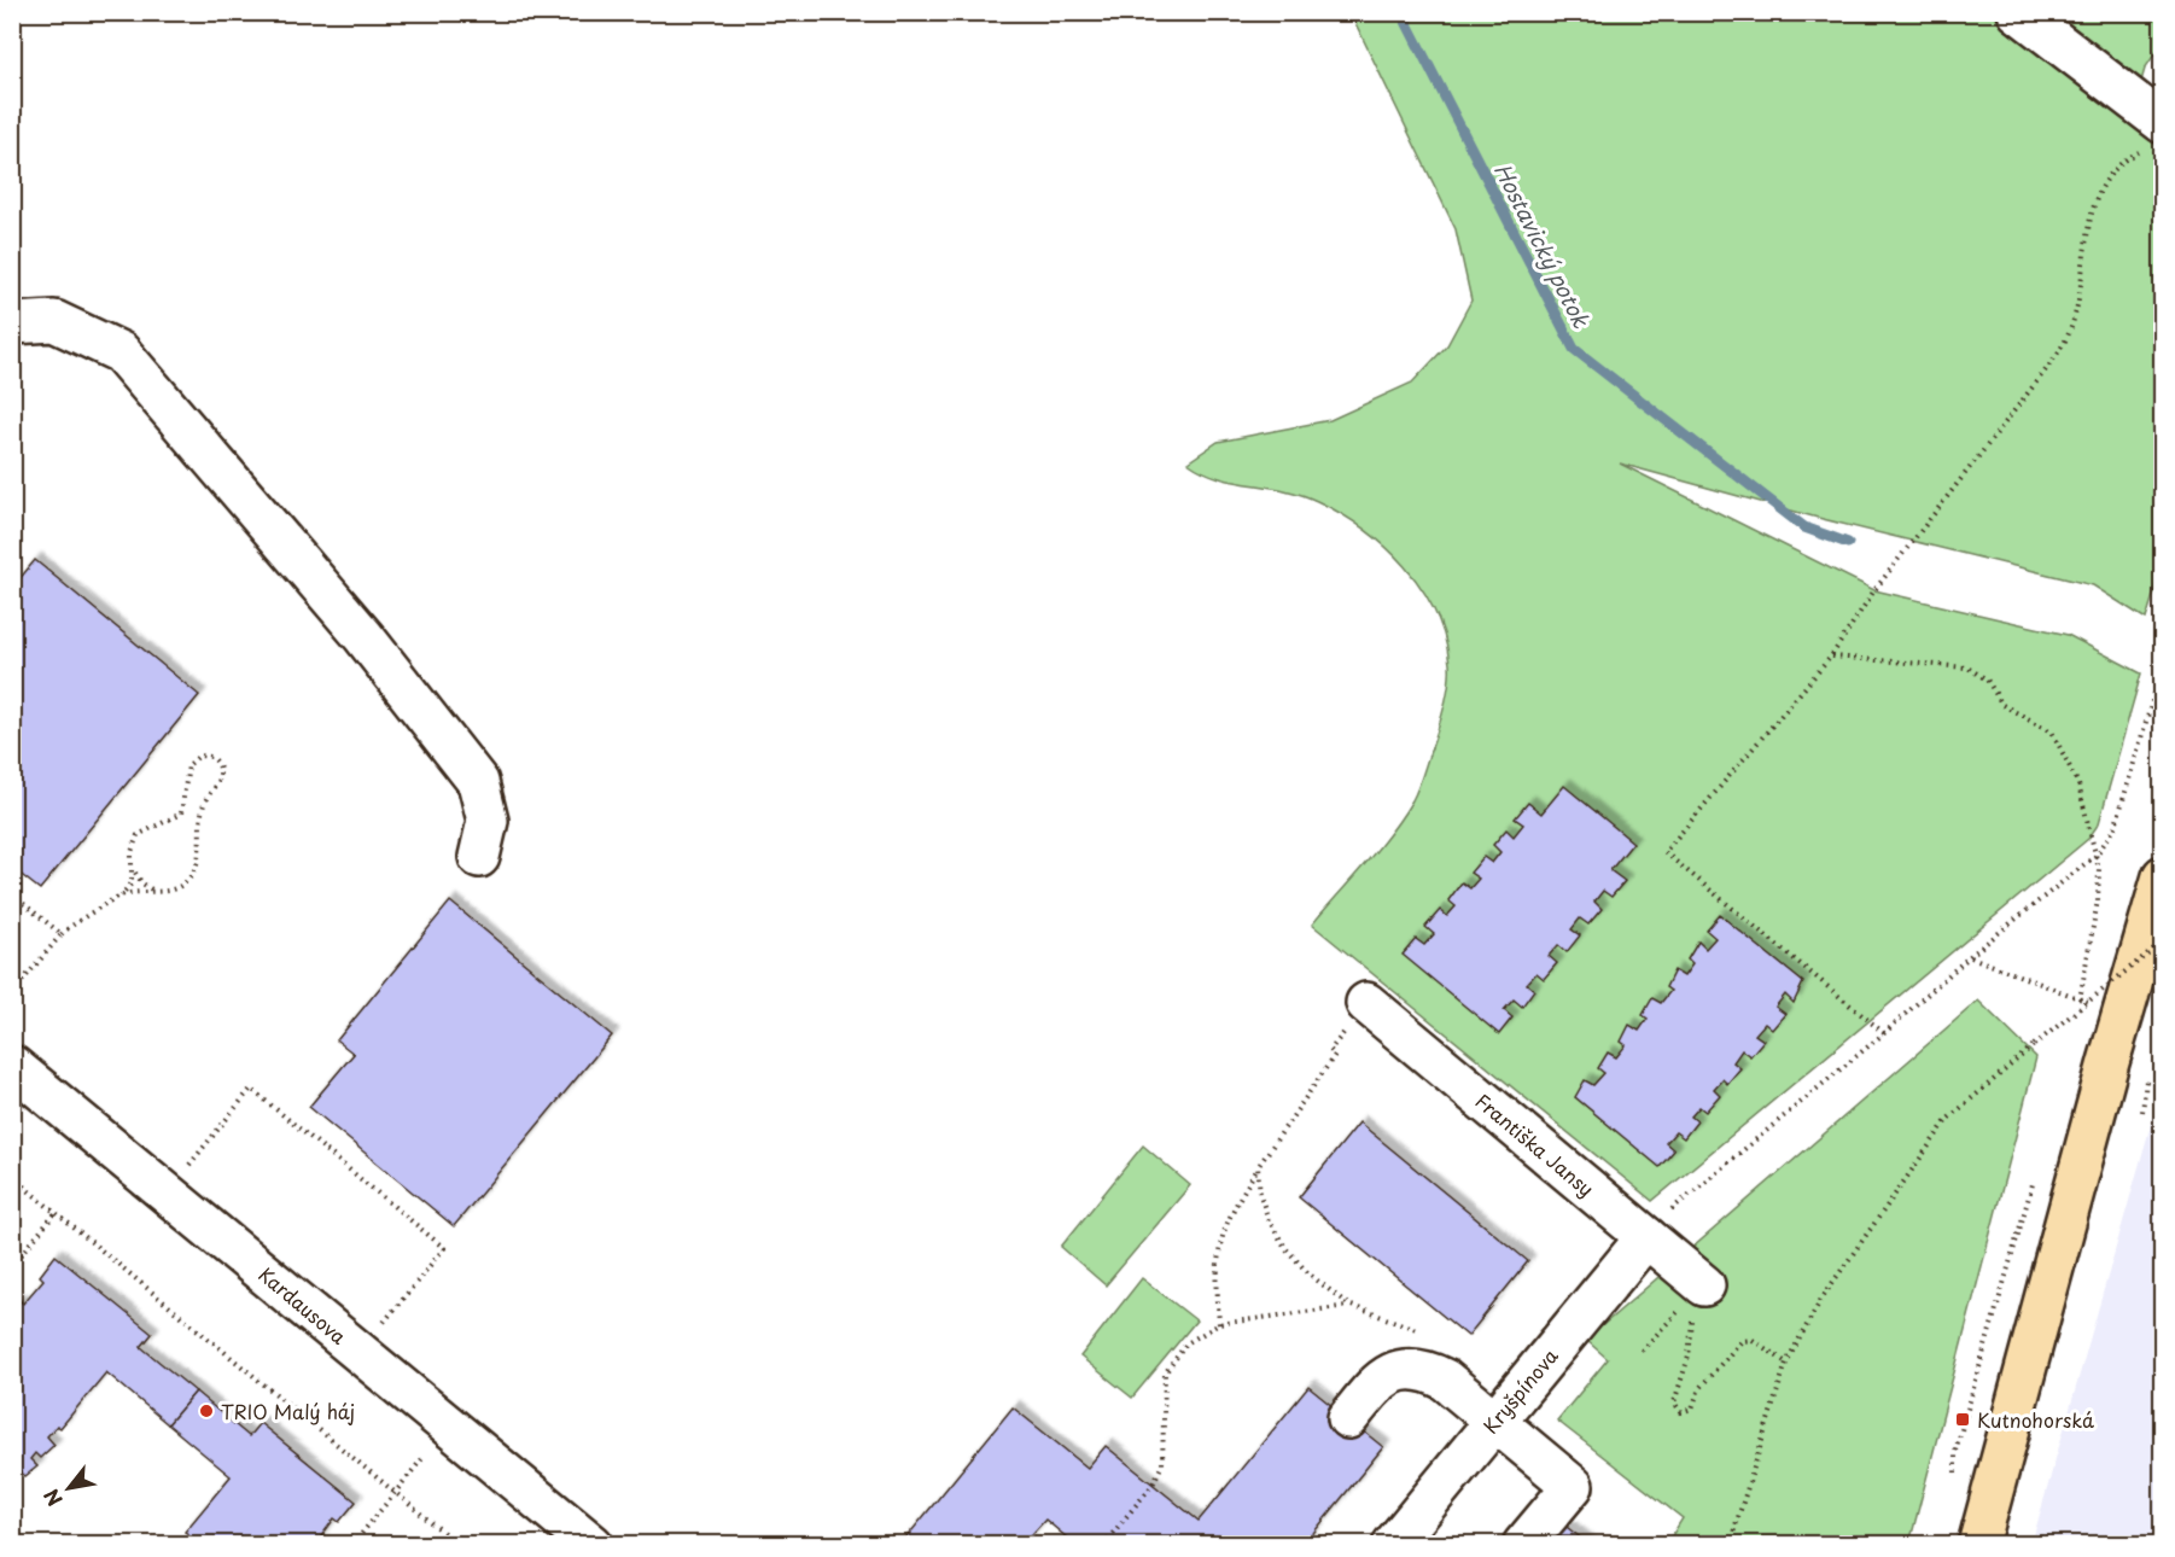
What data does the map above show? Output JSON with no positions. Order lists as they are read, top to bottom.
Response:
{
  "streets": {
    "street": ["Františka Jansy", "Kardausova", "Kryšpínova"]
  },
  "crossings": [
    ["Františka Jansy", "Kryšpínova"]
  ],
  "water": ["Hostavický potok"],
  "places": {
    "other": ["TRIO Malý háj"],
    "transit": ["Kutnohorská"]
  },
  "north": "bottom left"
}
